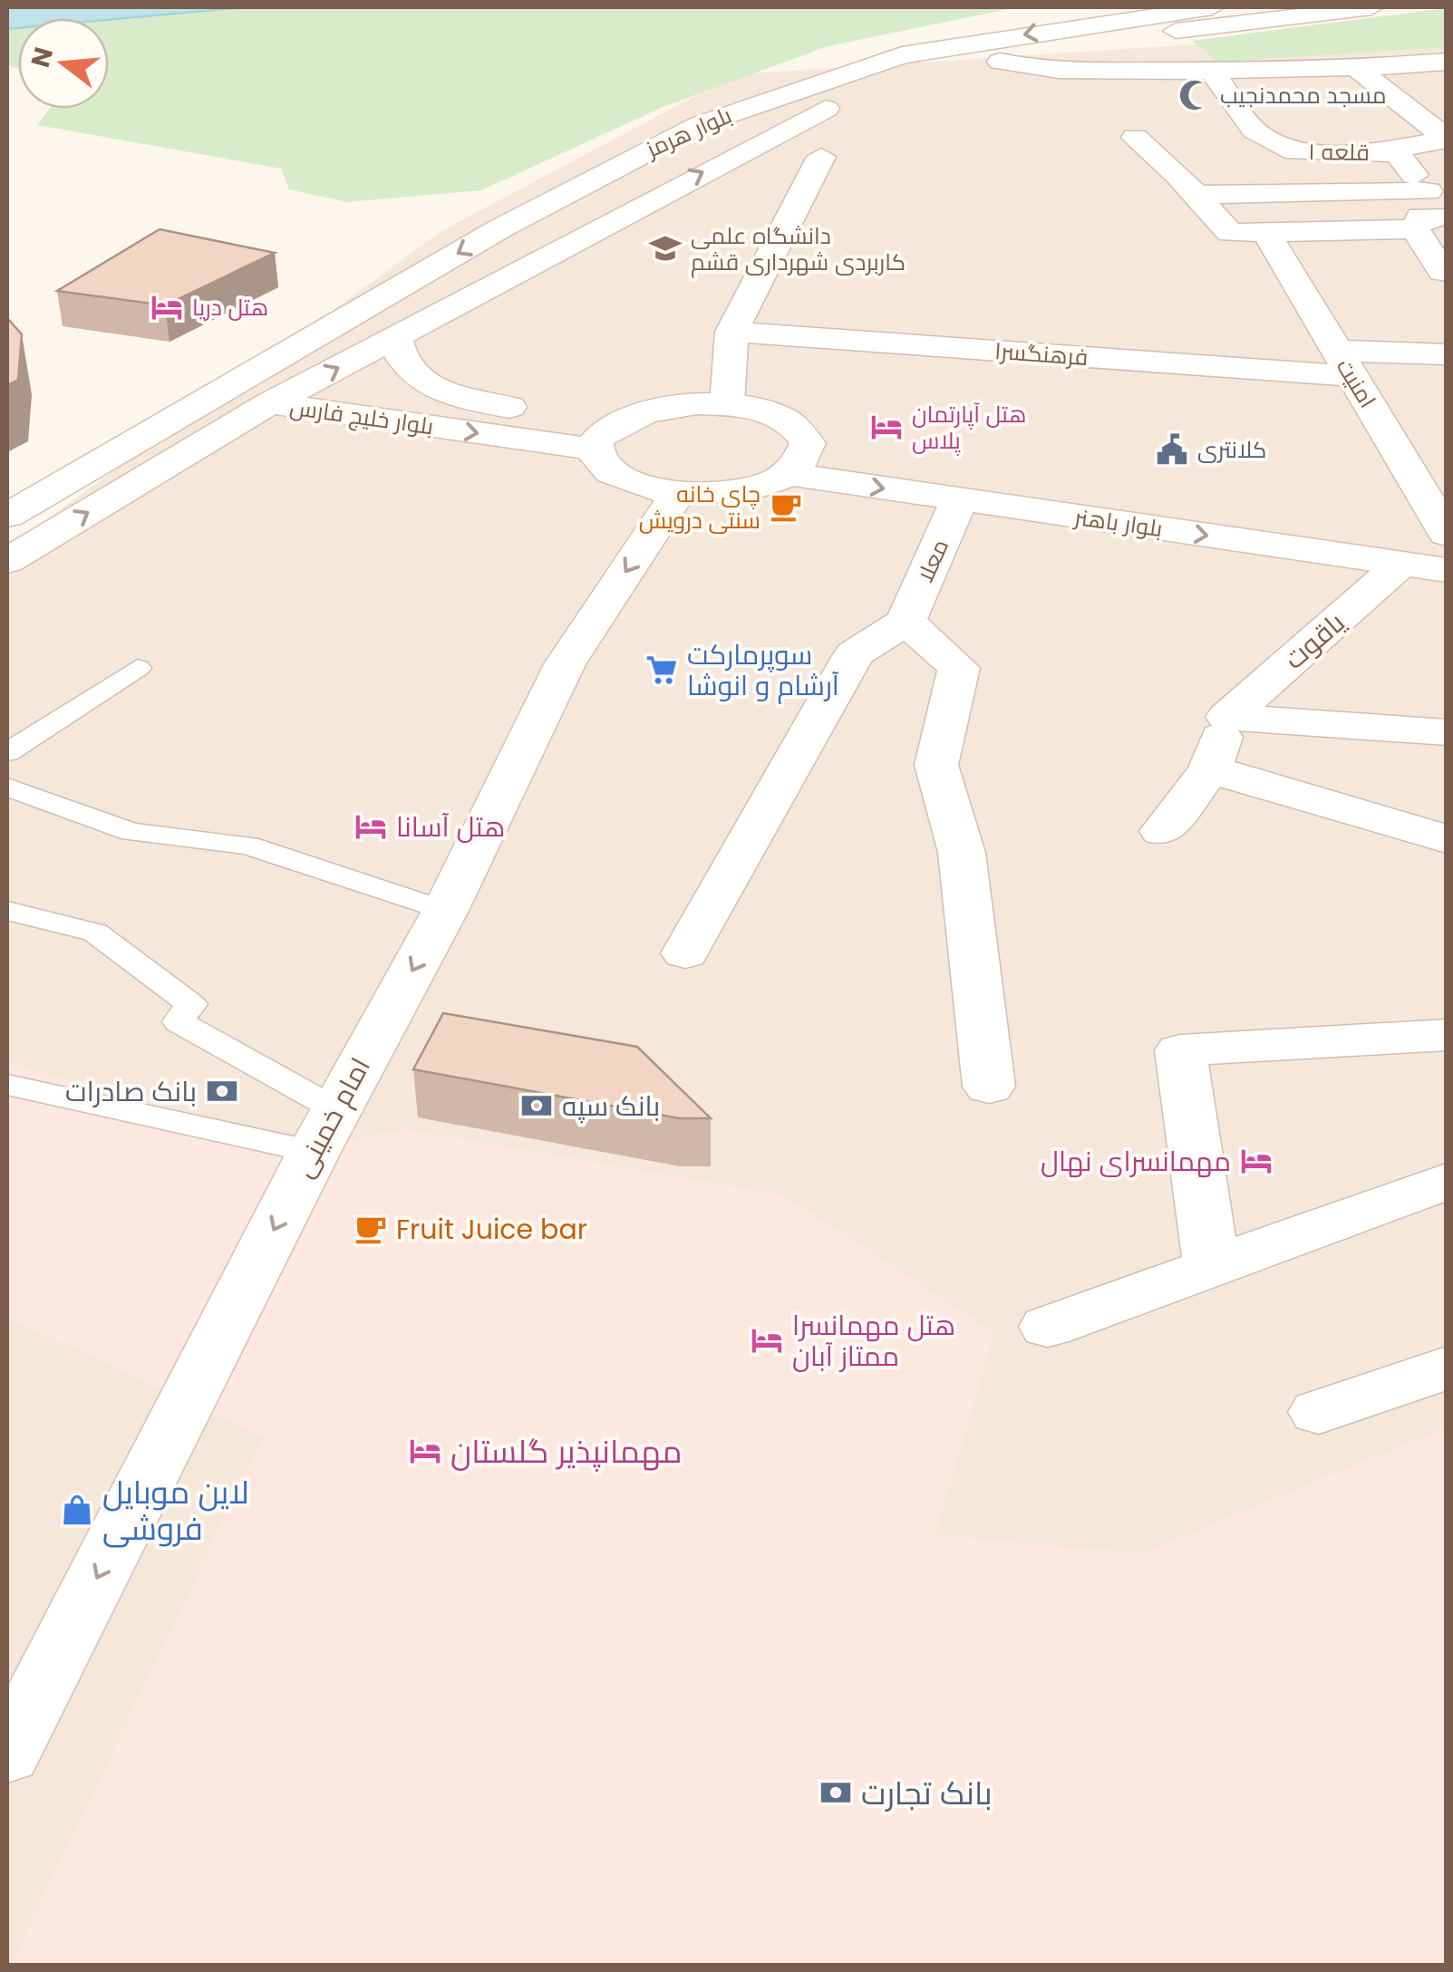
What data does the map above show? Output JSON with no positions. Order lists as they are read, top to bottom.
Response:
{
  "streets": {
    "street": [
      "بلوار هرمز",
      "قلعه ۱",
      "فرهنگسرا",
      "امنیت",
      "بلوار خلیج فارس",
      "بلوار باهنر",
      "معلا",
      "یاقوت",
      "امام خمینی"
    ]
  },
  "crossings": [
    ["بلوار هرمز", "بلوار خلیج فارس"],
    ["فرهنگسرا", "امنیت"],
    ["بلوار باهنر", "معلا"],
    ["بلوار باهنر", "یاقوت"]
  ],
  "one_way": ["بلوار خلیج فارس", "امام خمینی"],
  "places": {
    "mosque": ["مسجد محمدنجیب"],
    "school or university": ["دانشگاه علمی کاربردی شهرداری قشم"],
    "hotel": [
      "هتل دریا",
      "هتل آپارتمان پلاس",
      "هتل آسانا",
      "مهمانسرای نهال",
      "هتل مهمانسرا ممتاز آبان",
      "مهمانپذیر گلستان"
    ],
    "public building": ["کلانتری"],
    "cafe": ["چای خانه سنتی درویش", "Fruit Juice bar"],
    "supermarket": ["سوپرمارکت آرشام و انوشا"],
    "bank": ["بانک صادرات", "بانک سپه", "بانک تجارت"],
    "shop": ["لاین موبایل فروشی"]
  },
  "north": "left"
}
